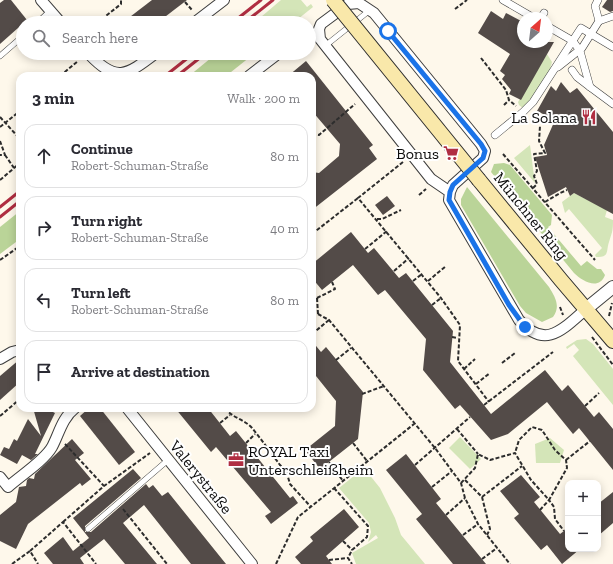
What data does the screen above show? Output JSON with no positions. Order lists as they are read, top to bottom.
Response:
{
  "streets": {
    "main road": ["Münchner Ring"],
    "street": ["Valerystraße"]
  },
  "places": {
    "restaurant": ["La Solana"],
    "supermarket": ["Bonus"],
    "office": ["ROYAL Taxi Unterschleißheim"]
  },
  "north": "top right",
  "page": {
    "search": "Search here",
    "heading": ["3 min", "Walk · 200 m"],
    "list": [
      ["Continue", "Robert-Schuman-Straße", "80 m"],
      ["Turn right", "Robert-Schuman-Straße", "40 m"],
      ["Turn left", "Robert-Schuman-Straße", "80 m"],
      "Arrive at destination"
    ],
    "map_buttons": ["+", "−"]
  }
}
